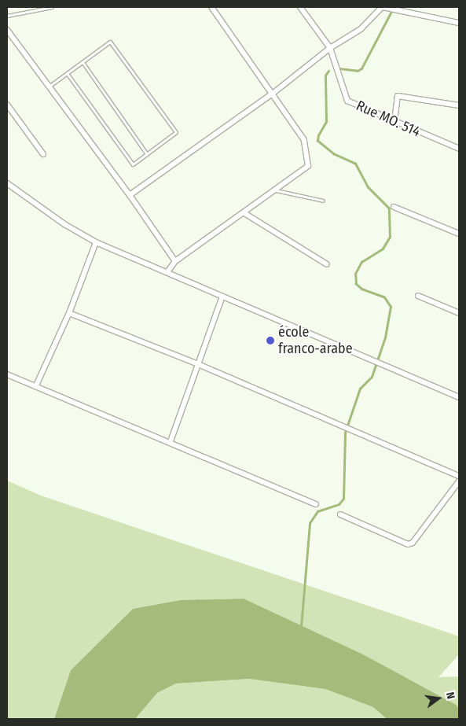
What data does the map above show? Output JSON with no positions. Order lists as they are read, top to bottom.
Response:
{
  "streets": {
    "street": ["Rue MO. 514"]
  },
  "places": ["école franco-arabe"],
  "north": "right"
}
